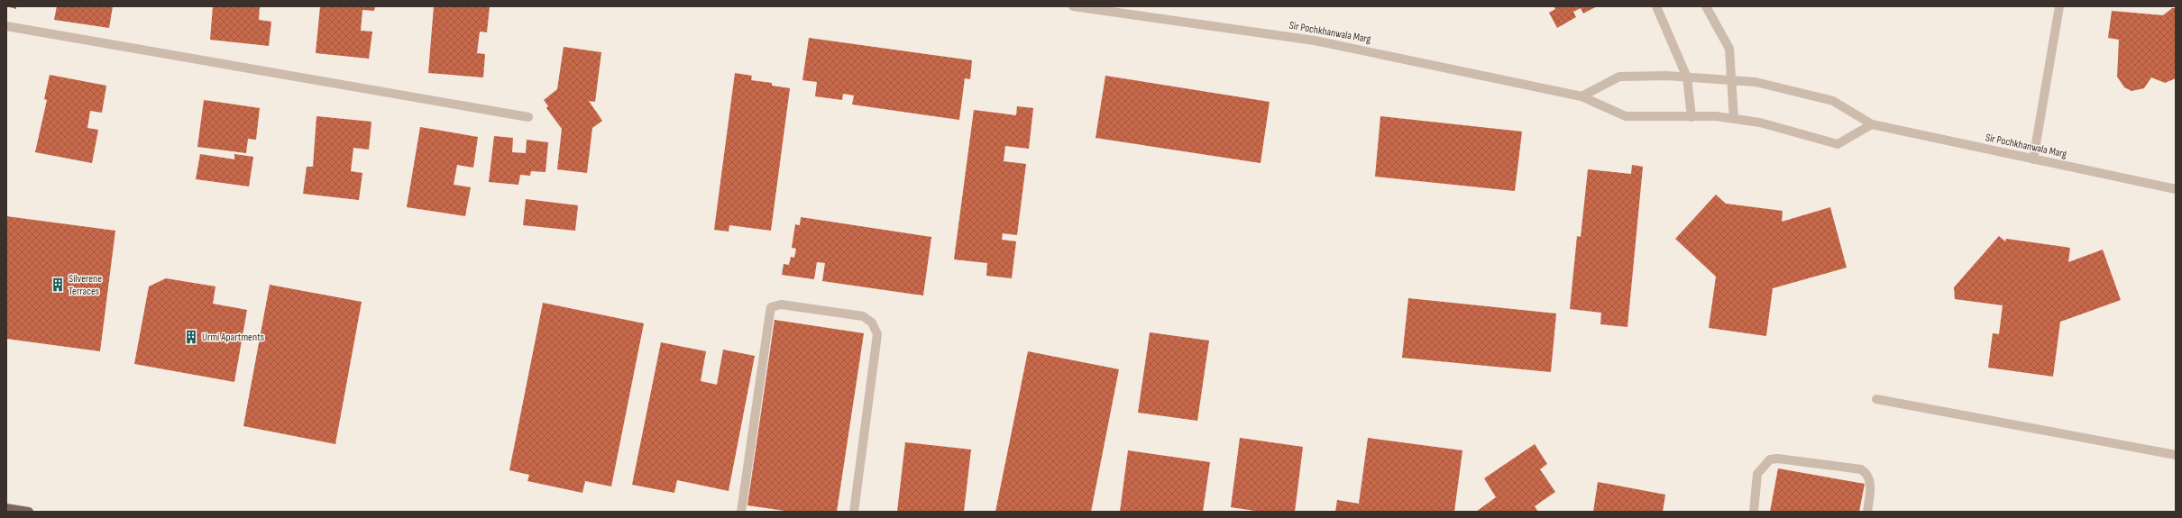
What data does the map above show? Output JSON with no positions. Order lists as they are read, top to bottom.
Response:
{
  "streets": {
    "street": ["Sir Pochkhanwala Marg"]
  },
  "places": {
    "building": ["Silverene Terraces", "Urmi Apartments"]
  }
}
